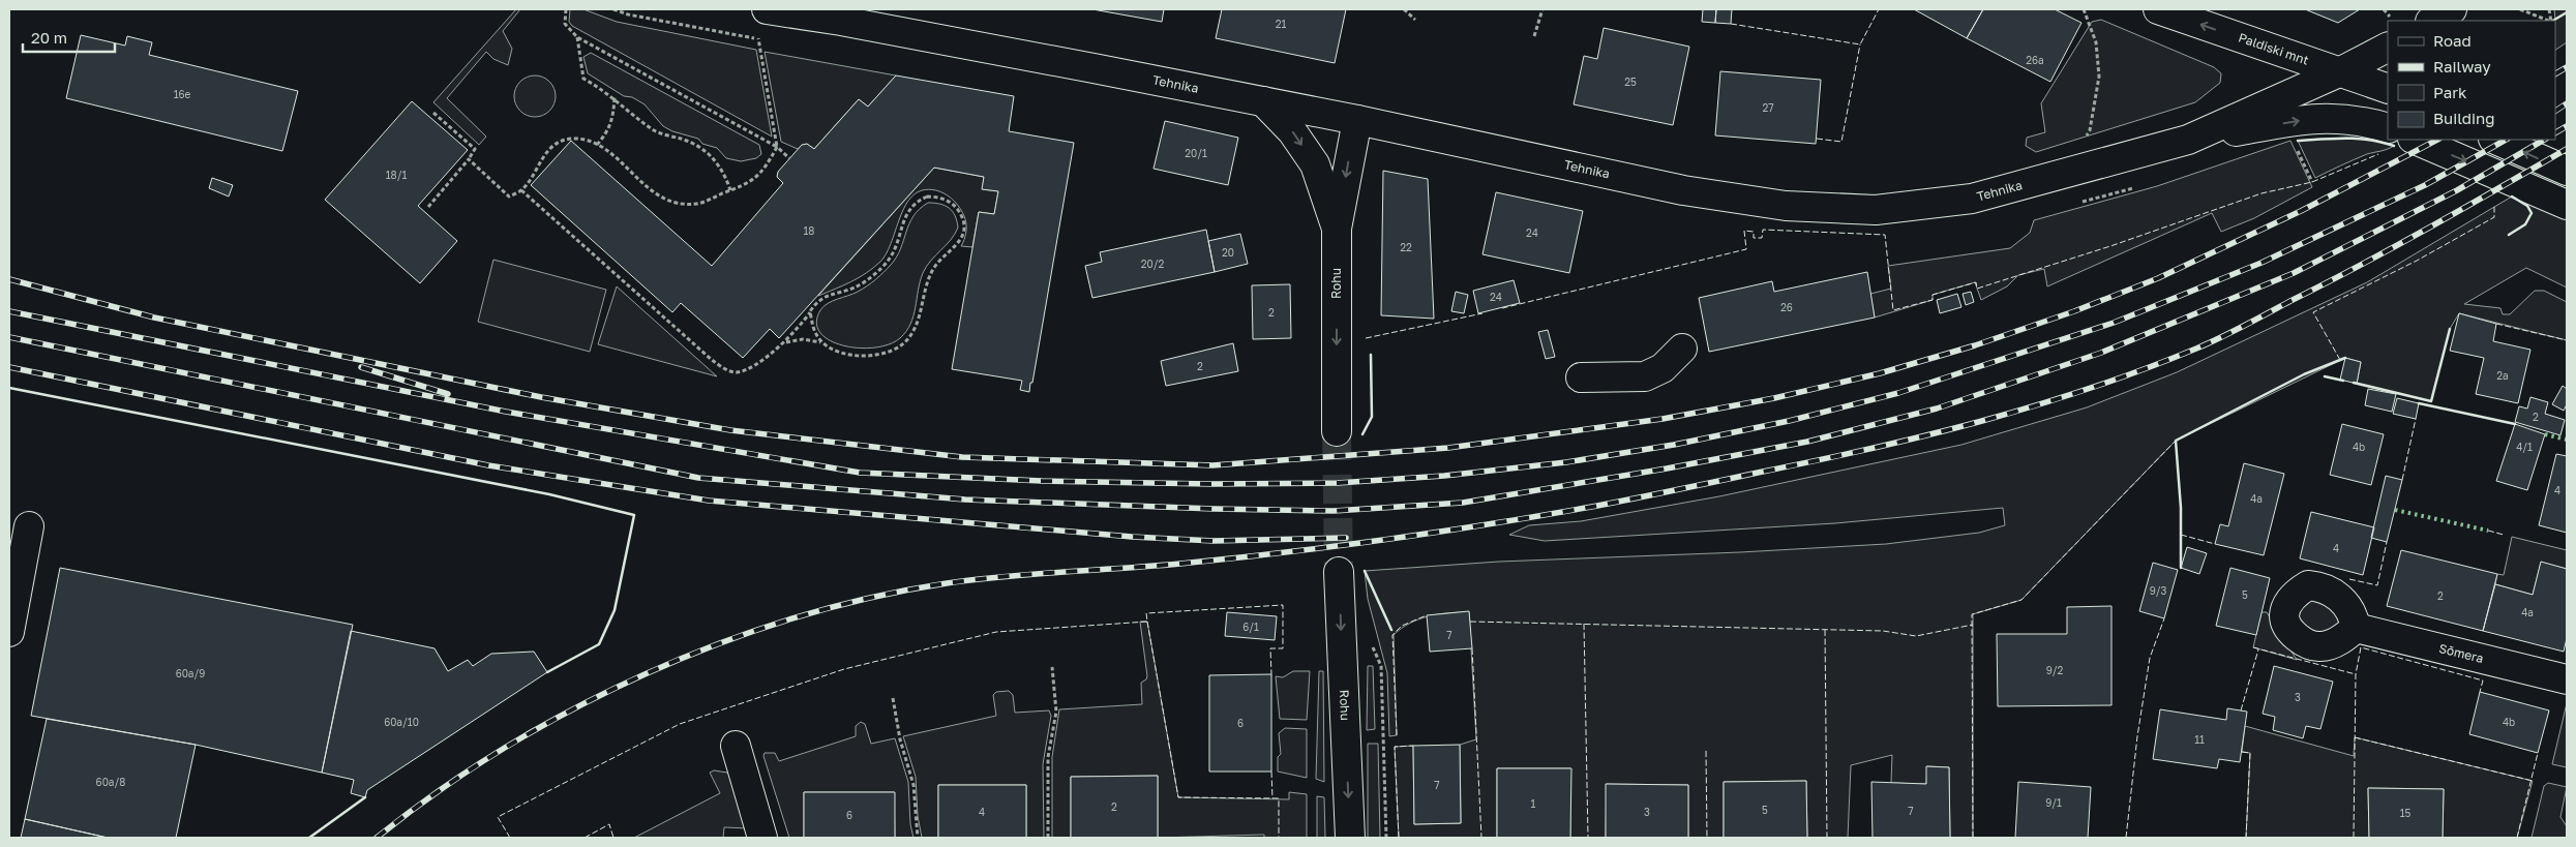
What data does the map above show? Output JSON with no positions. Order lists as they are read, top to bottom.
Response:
{
  "streets": {
    "street": [
      "Paldiski mnt",
      "Tehnika",
      "Rohu",
      "Sõmera"
    ]
  },
  "crossings": [
    ["Paldiski mnt", "Tehnika"],
    ["Tehnika", "Rohu"]
  ],
  "one_way": ["Rohu"],
  "house_numbers": [
    "21",
    "26a",
    "25",
    "16e",
    "27",
    "20/1",
    "18/1",
    "18",
    "24",
    "22",
    "20",
    "20/2",
    "24",
    "26",
    "2",
    "2",
    "2a",
    "2",
    "4b",
    "4/1",
    "4",
    "4a",
    "4",
    "9/3",
    "5",
    "2",
    "4a",
    "6/1",
    "7",
    "9/2",
    "60a/9",
    "3",
    "60a/10",
    "4b",
    "6",
    "11",
    "60a/8",
    "7",
    "9/1",
    "1",
    "2",
    "5",
    "7",
    "4",
    "3",
    "15",
    "6"
  ],
  "legend": [
    "Road",
    "Railway",
    "Park",
    "Building"
  ],
  "scale_bar": "20 m"
}
